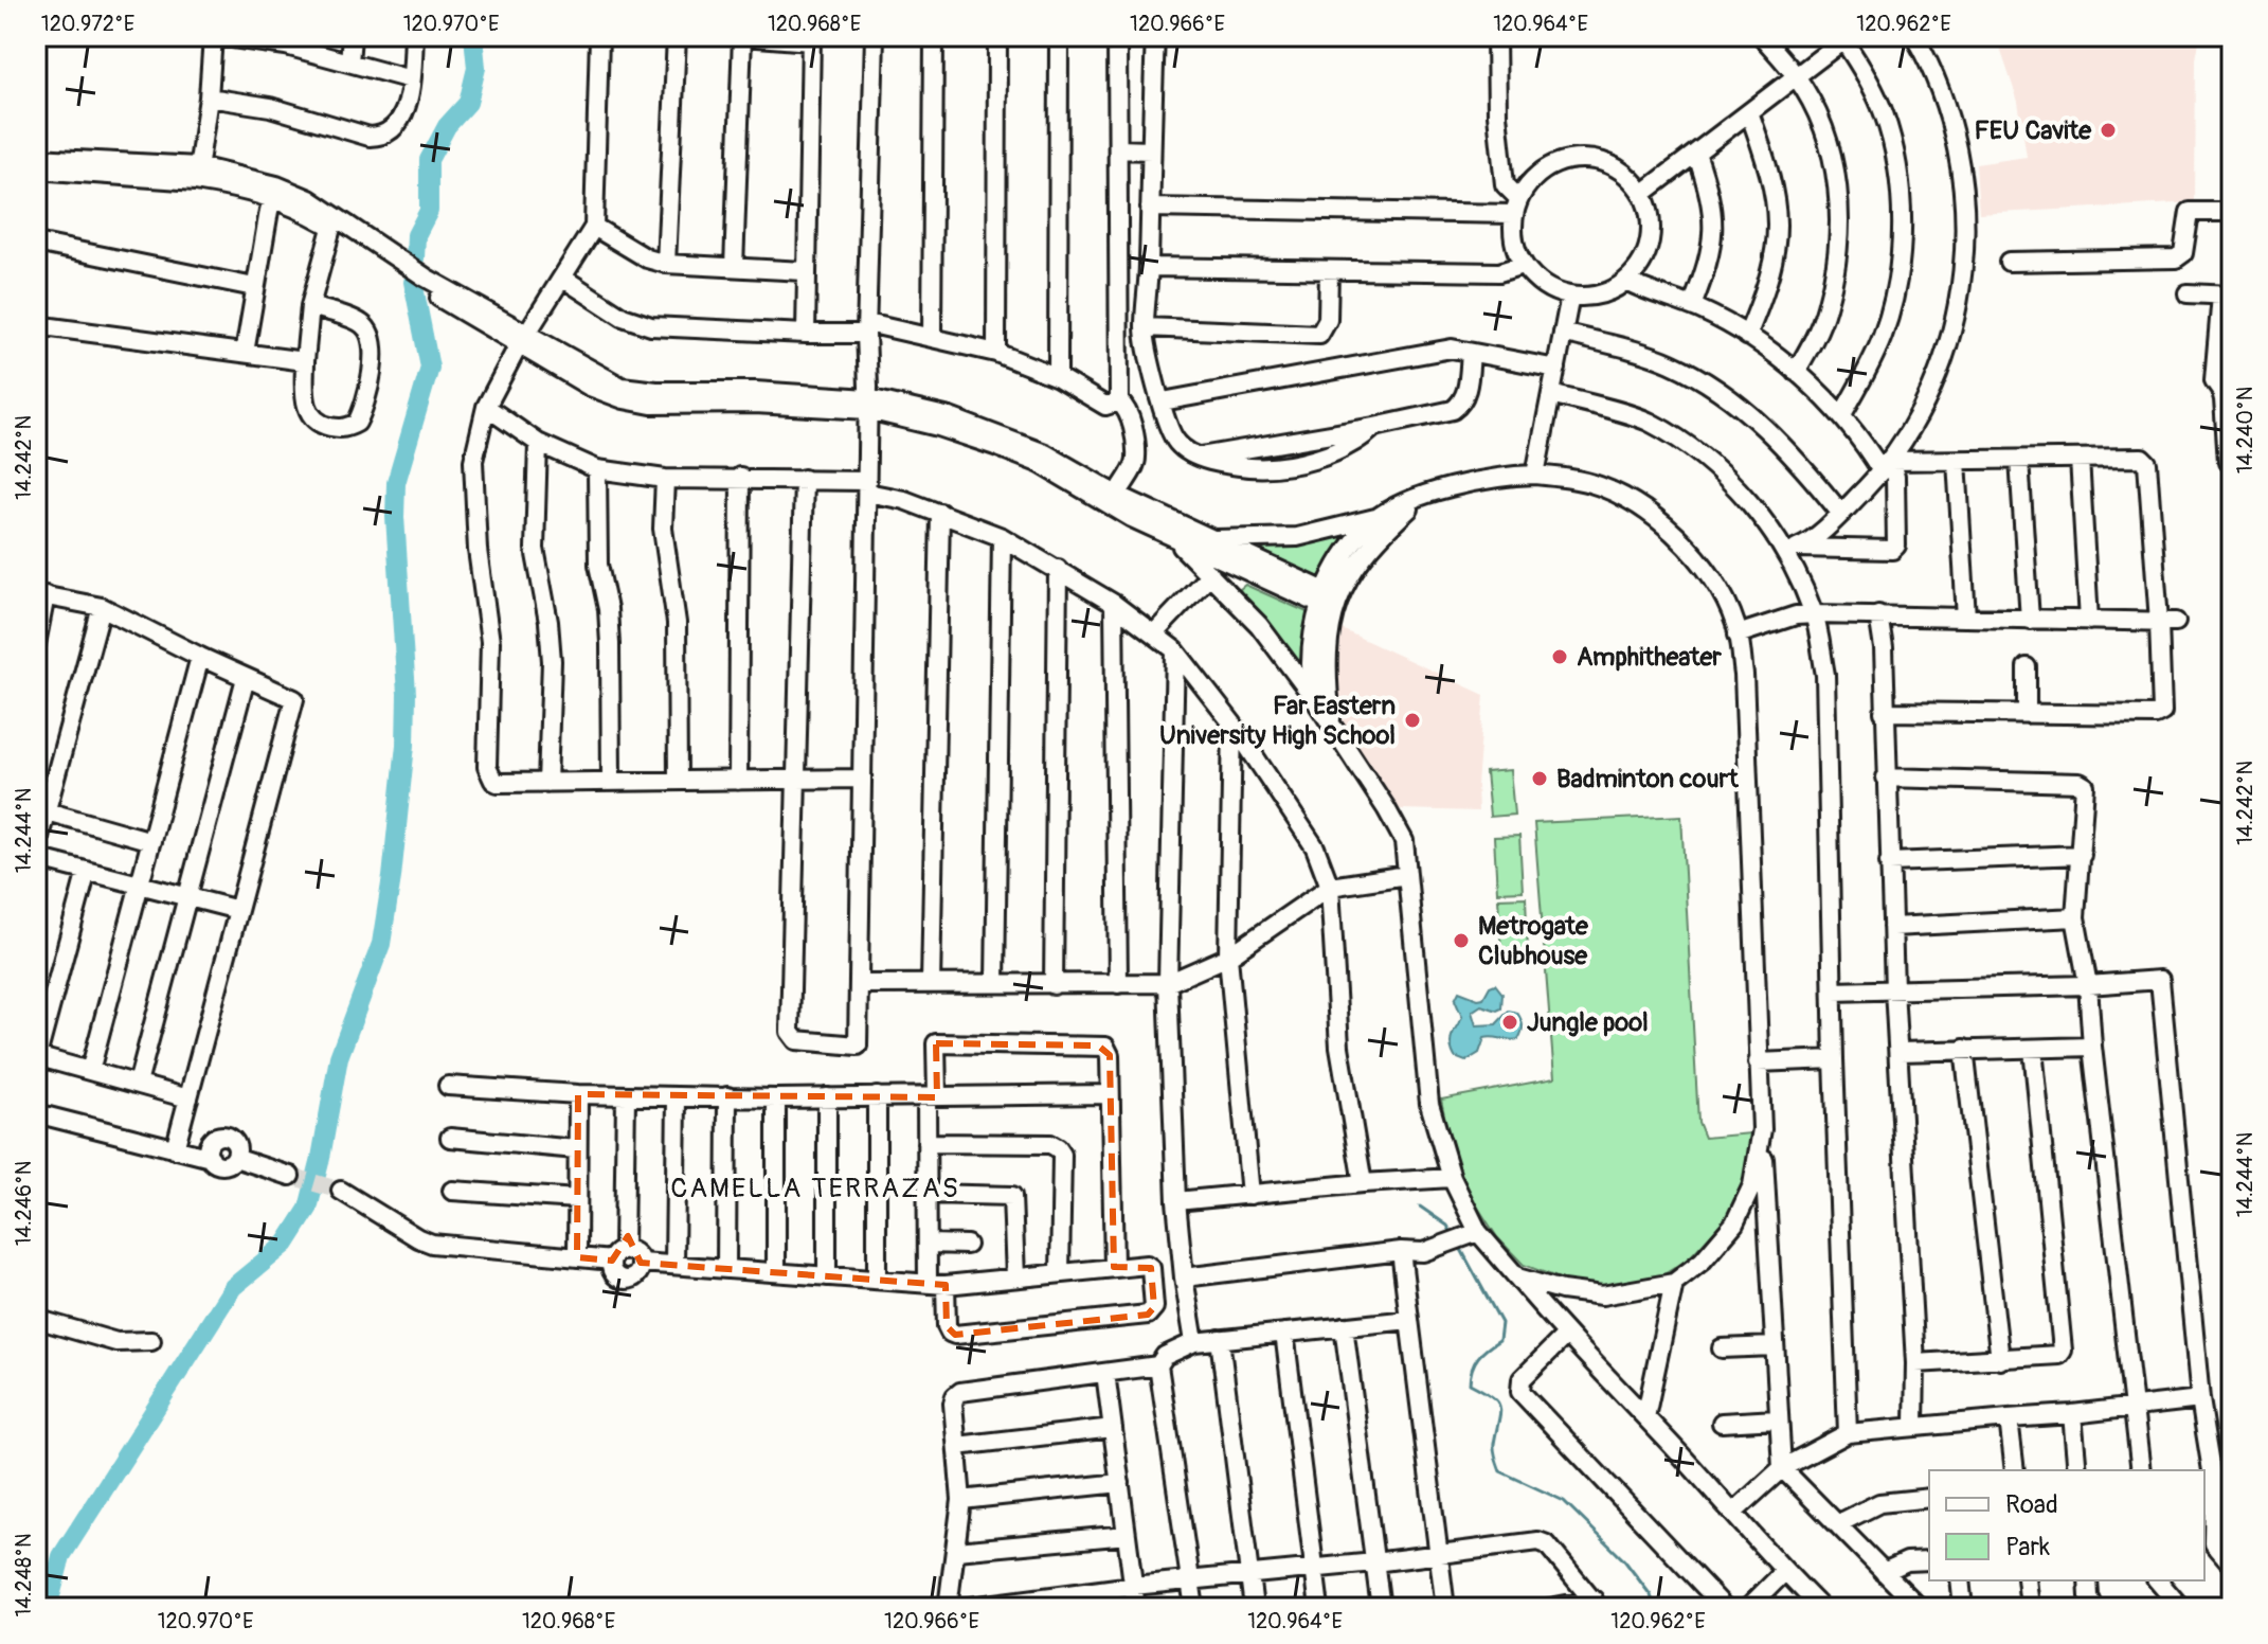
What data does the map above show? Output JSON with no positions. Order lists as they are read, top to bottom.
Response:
{
  "districts": ["CAMELLA TERRAZAS"],
  "places": [
    "FEU Cavite",
    "Amphitheater",
    "Far Eastern University High School",
    "Badminton court",
    "Metrogate Clubhouse",
    "Jungle pool"
  ],
  "legend": ["Road", "Park"],
  "coordinates": [
    "120.972°E",
    "120.970°E",
    "120.968°E",
    "120.966°E",
    "120.964°E",
    "120.962°E",
    "14.240°N",
    "14.242°N",
    "14.244°N",
    "14.246°N",
    "14.248°N"
  ]
}
